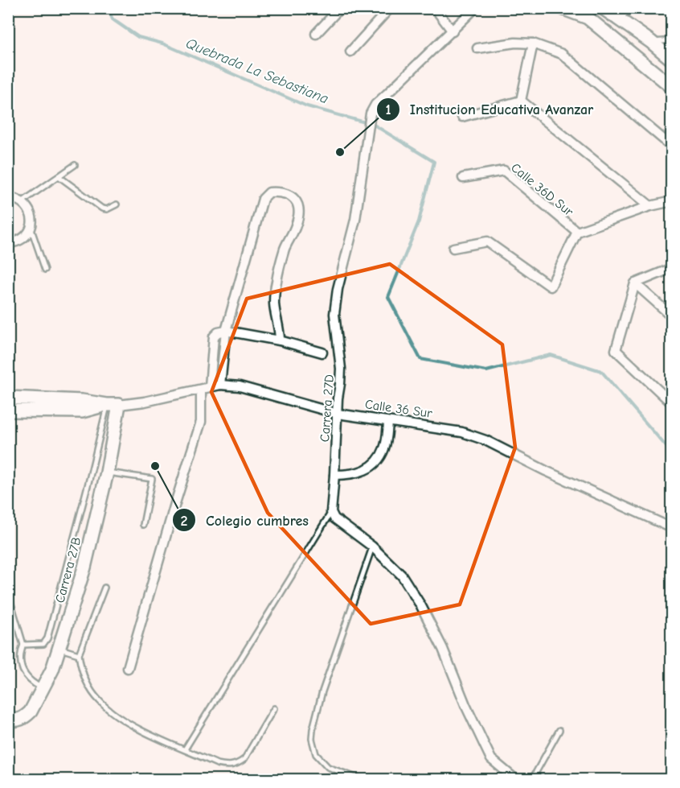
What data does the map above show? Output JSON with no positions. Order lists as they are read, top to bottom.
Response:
{
  "streets": {
    "street": [
      "Calle 36D Sur",
      "Carrera 27D",
      "Calle 36 Sur",
      "Carrera 27B"
    ]
  },
  "crossings": [
    ["Carrera 27D", "Calle 36 Sur"],
    ["Calle 36 Sur", "Carrera 27B"]
  ],
  "water": ["Quebrada La Sebastiana"],
  "places": ["Institucion Educativa Avanzar", "Colegio cumbres"]
}
